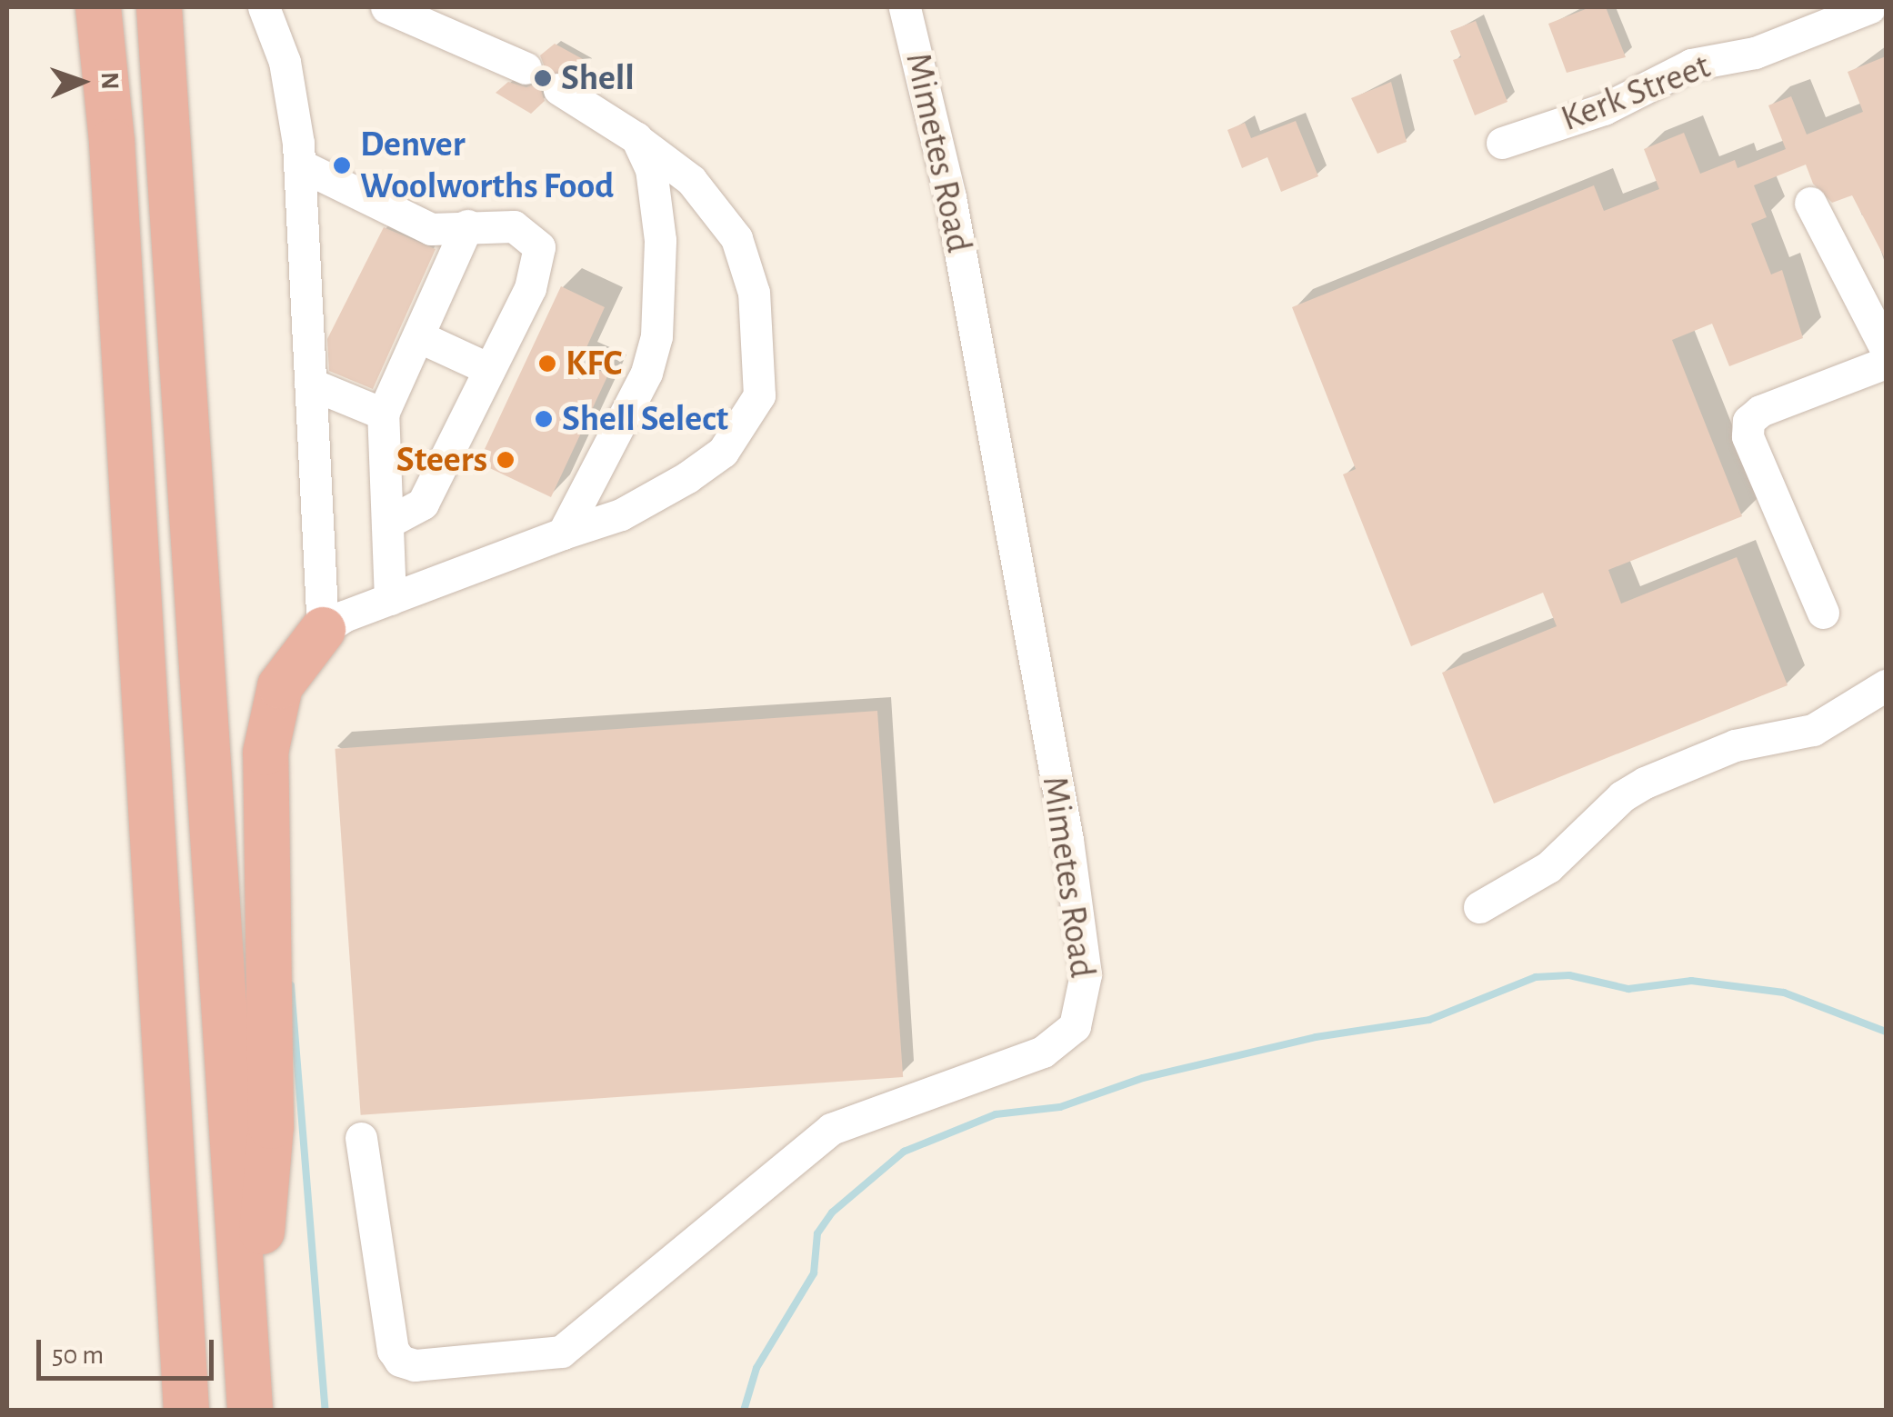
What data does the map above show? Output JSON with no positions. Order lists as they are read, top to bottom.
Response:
{
  "streets": {
    "street": ["Kerk Street", "Mimetes Road"]
  },
  "places": [
    "Shell",
    "Denver Woolworths Food",
    "KFC",
    "Shell Select",
    "Steers"
  ],
  "scale_bar": "50 m",
  "north": "right"
}
